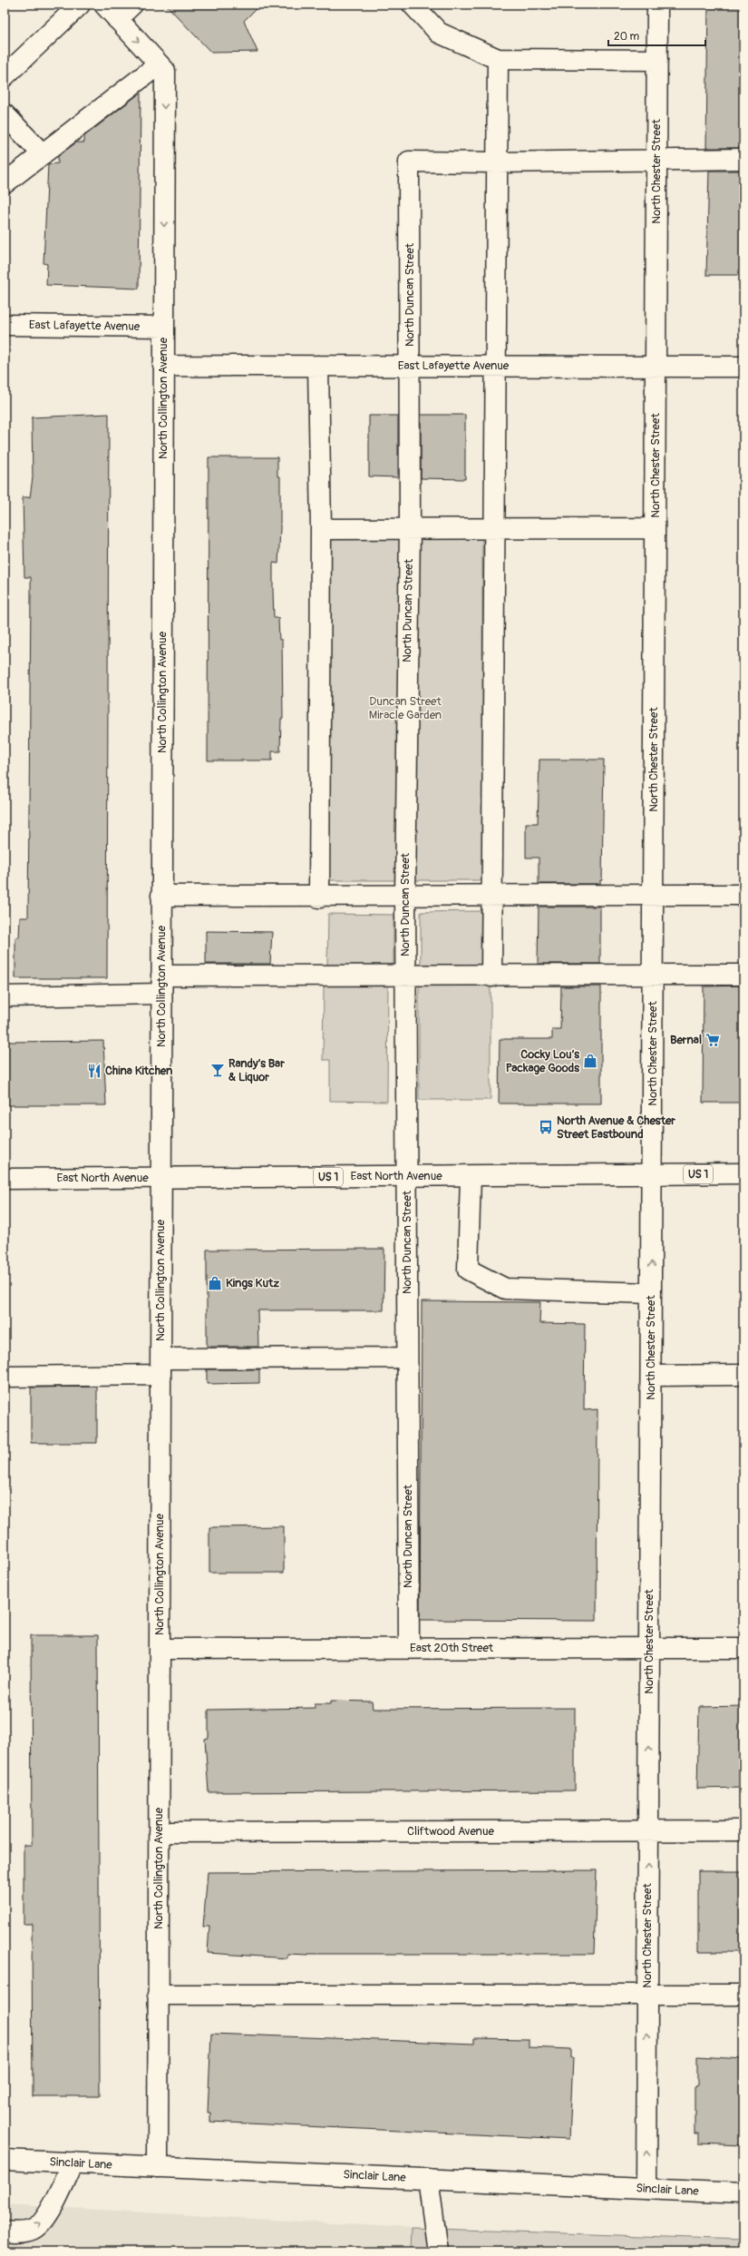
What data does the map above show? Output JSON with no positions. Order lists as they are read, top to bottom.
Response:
{
  "streets": {
    "street": [
      "North Chester Street",
      "North Duncan Street",
      "East Lafayette Avenue",
      "North Collington Avenue",
      "US 1",
      "East North Avenue",
      "East 20th Street",
      "Cliftwood Avenue",
      "Sinclair Lane"
    ]
  },
  "crossings": [
    ["North Chester Street", "East Lafayette Avenue"],
    ["North Chester Street", "East North Avenue"],
    ["North Chester Street", "East 20th Street"],
    ["North Chester Street", "Cliftwood Avenue"],
    ["North Chester Street", "Sinclair Lane"],
    ["North Duncan Street", "East Lafayette Avenue"],
    ["North Duncan Street", "East North Avenue"],
    ["North Duncan Street", "East 20th Street"],
    ["East Lafayette Avenue", "North Collington Avenue"],
    ["North Collington Avenue", "East North Avenue"],
    ["North Collington Avenue", "East 20th Street"],
    ["North Collington Avenue", "Cliftwood Avenue"],
    ["North Collington Avenue", "Sinclair Lane"]
  ],
  "parks": ["Duncan Street Miracle Garden"],
  "places": {
    "supermarket": ["Bernal"],
    "shop": ["Cocky Lou’s Package Goods", "Kings Kutz"],
    "bar": ["Randy’s Bar & Liquor"],
    "restaurant": ["China Kitchen"],
    "bus stop": ["North Avenue & Chester Street Eastbound"]
  },
  "scale_bar": "20 m"
}
